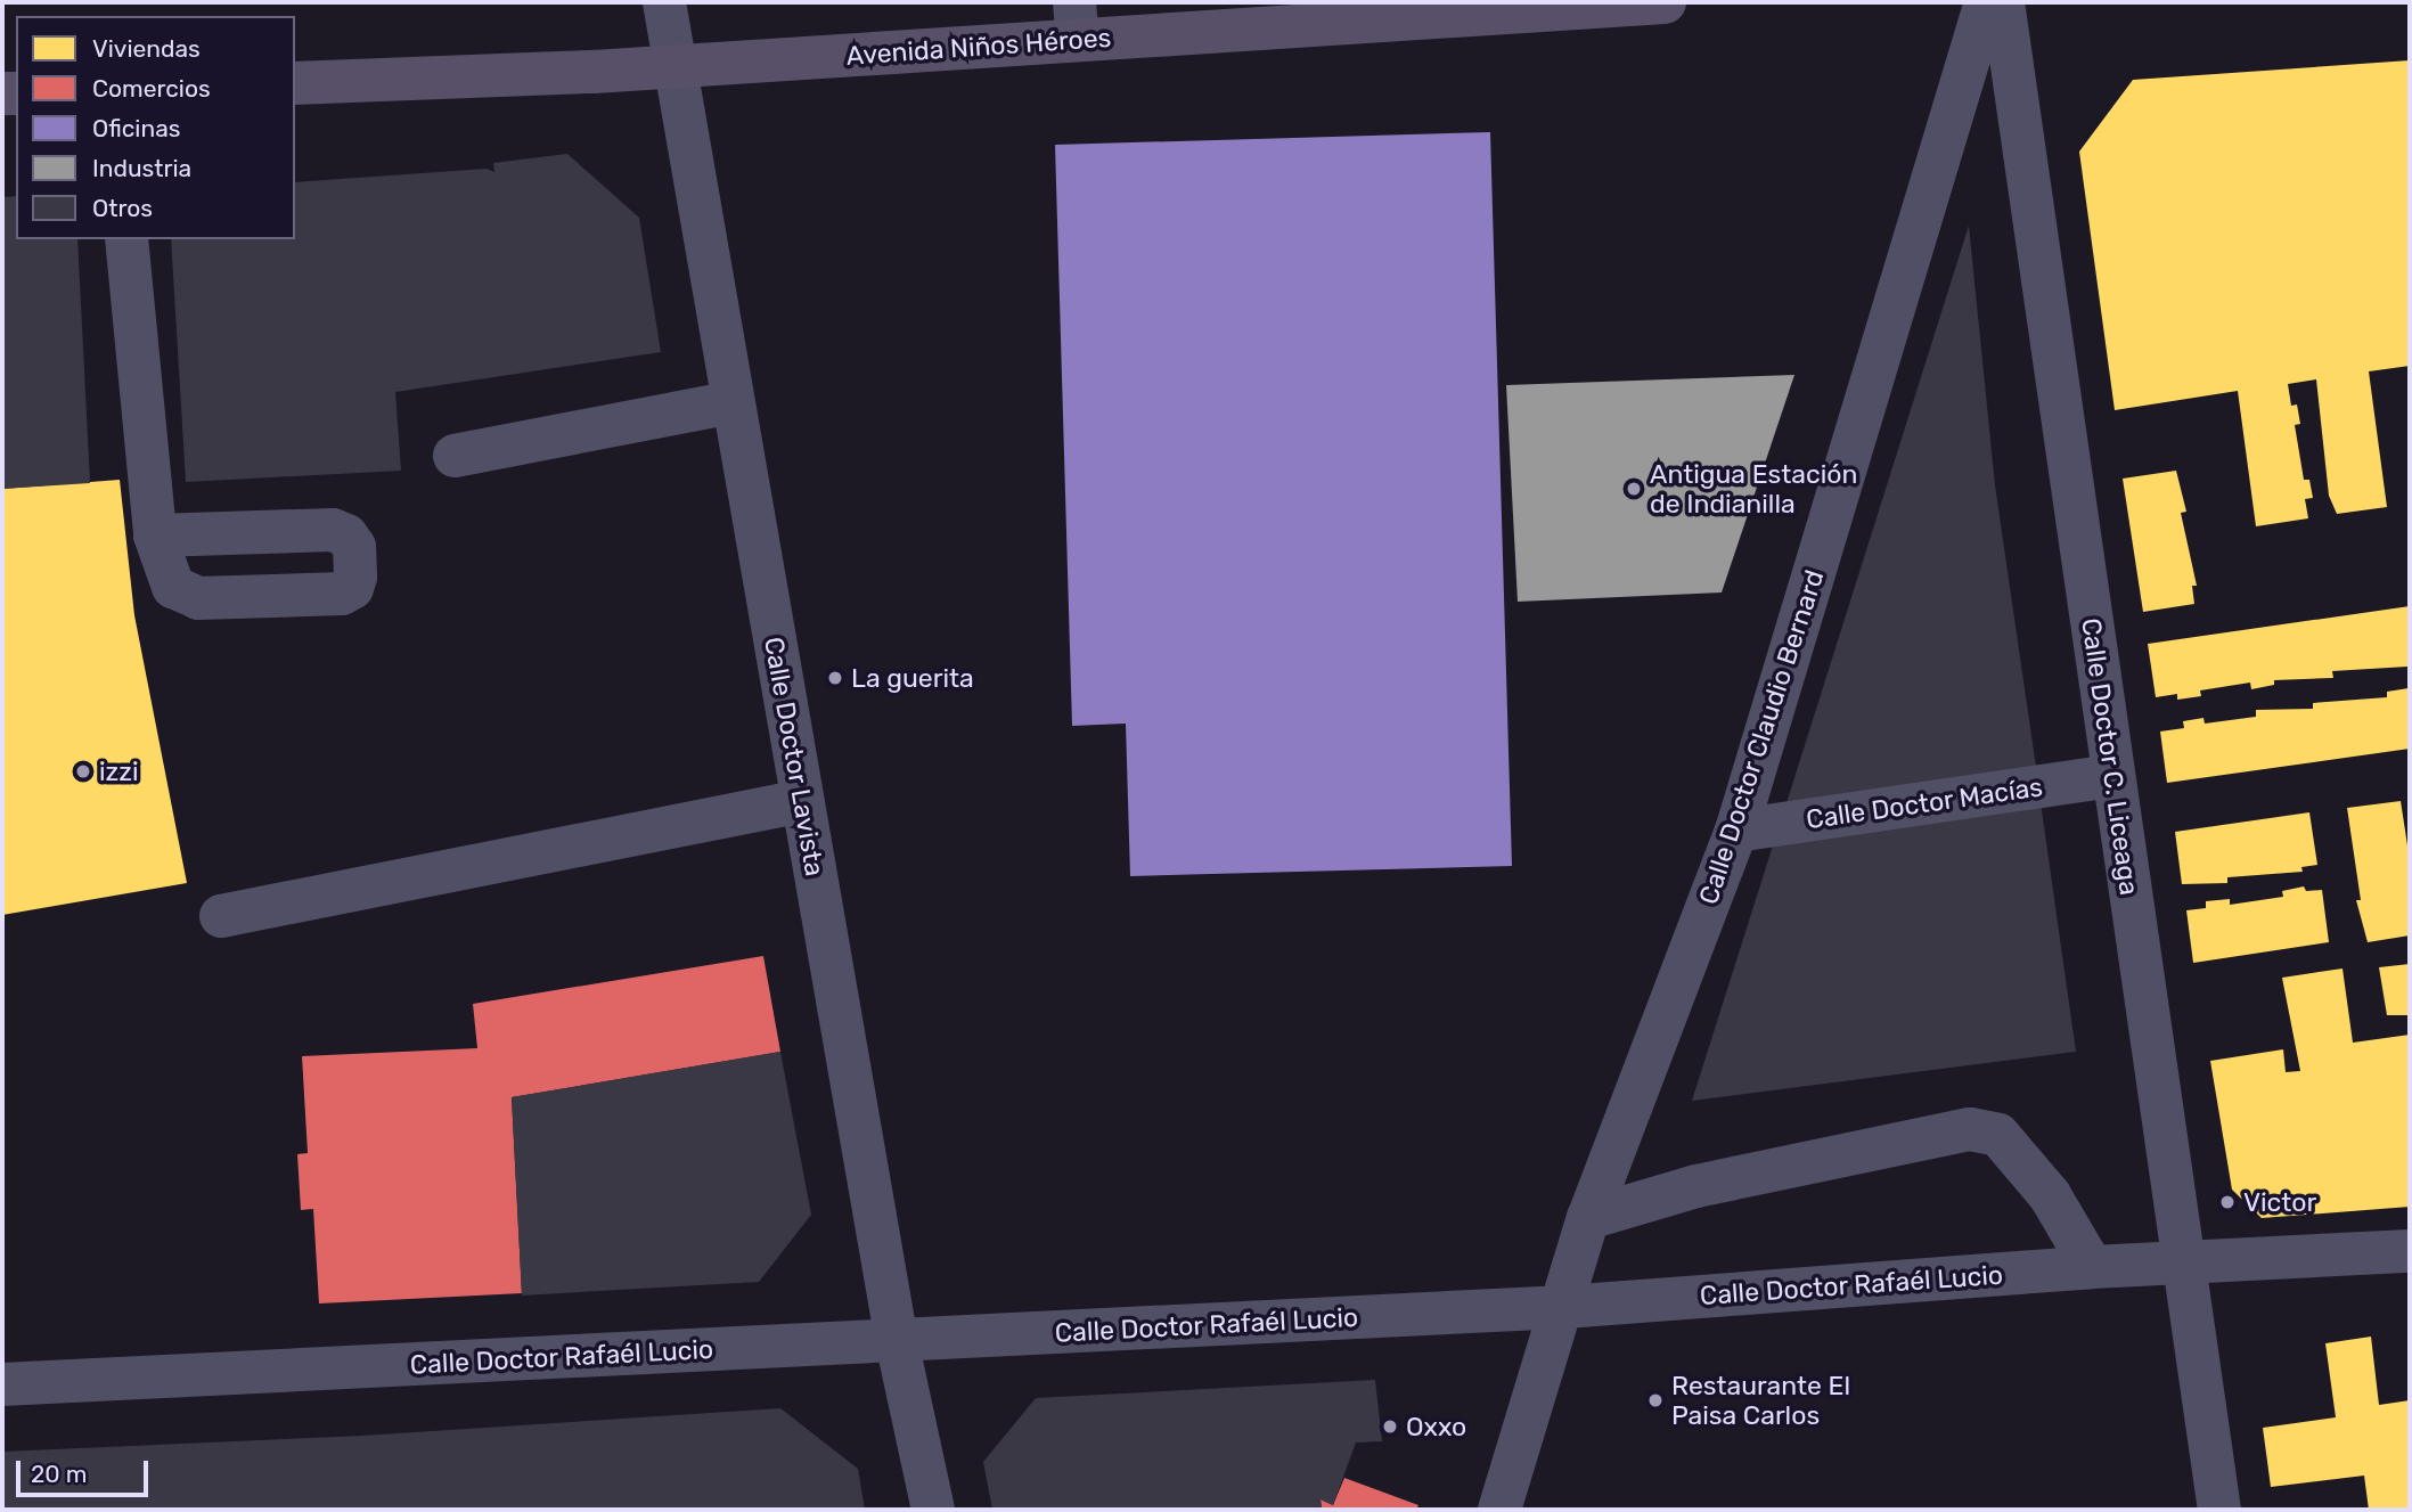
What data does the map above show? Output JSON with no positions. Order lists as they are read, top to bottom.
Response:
{
  "streets": {
    "main road": ["Avenida Niños Héroes"],
    "street": [
      "Calle Doctor Claudio Bernard",
      "Calle Doctor Lavista",
      "Calle Doctor C. Liceaga",
      "Calle Doctor Macías",
      "Calle Doctor Rafaél Lucio"
    ]
  },
  "crossings": [
    ["Avenida Niños Héroes", "Calle Doctor Lavista"],
    ["Calle Doctor Claudio Bernard", "Calle Doctor Macías"],
    ["Calle Doctor Claudio Bernard", "Calle Doctor Rafaél Lucio"],
    ["Calle Doctor Lavista", "Calle Doctor Rafaél Lucio"],
    ["Calle Doctor C. Liceaga", "Calle Doctor Macías"],
    ["Calle Doctor C. Liceaga", "Calle Doctor Rafaél Lucio"]
  ],
  "places": [
    "Antigua Estación de Indianilla",
    "La guerita",
    "izzi",
    "Victor",
    "Restaurante El Paisa Carlos",
    "Oxxo"
  ],
  "legend": [
    "Viviendas",
    "Comercios",
    "Oficinas",
    "Industria",
    "Otros"
  ],
  "scale_bar": "20 m"
}
